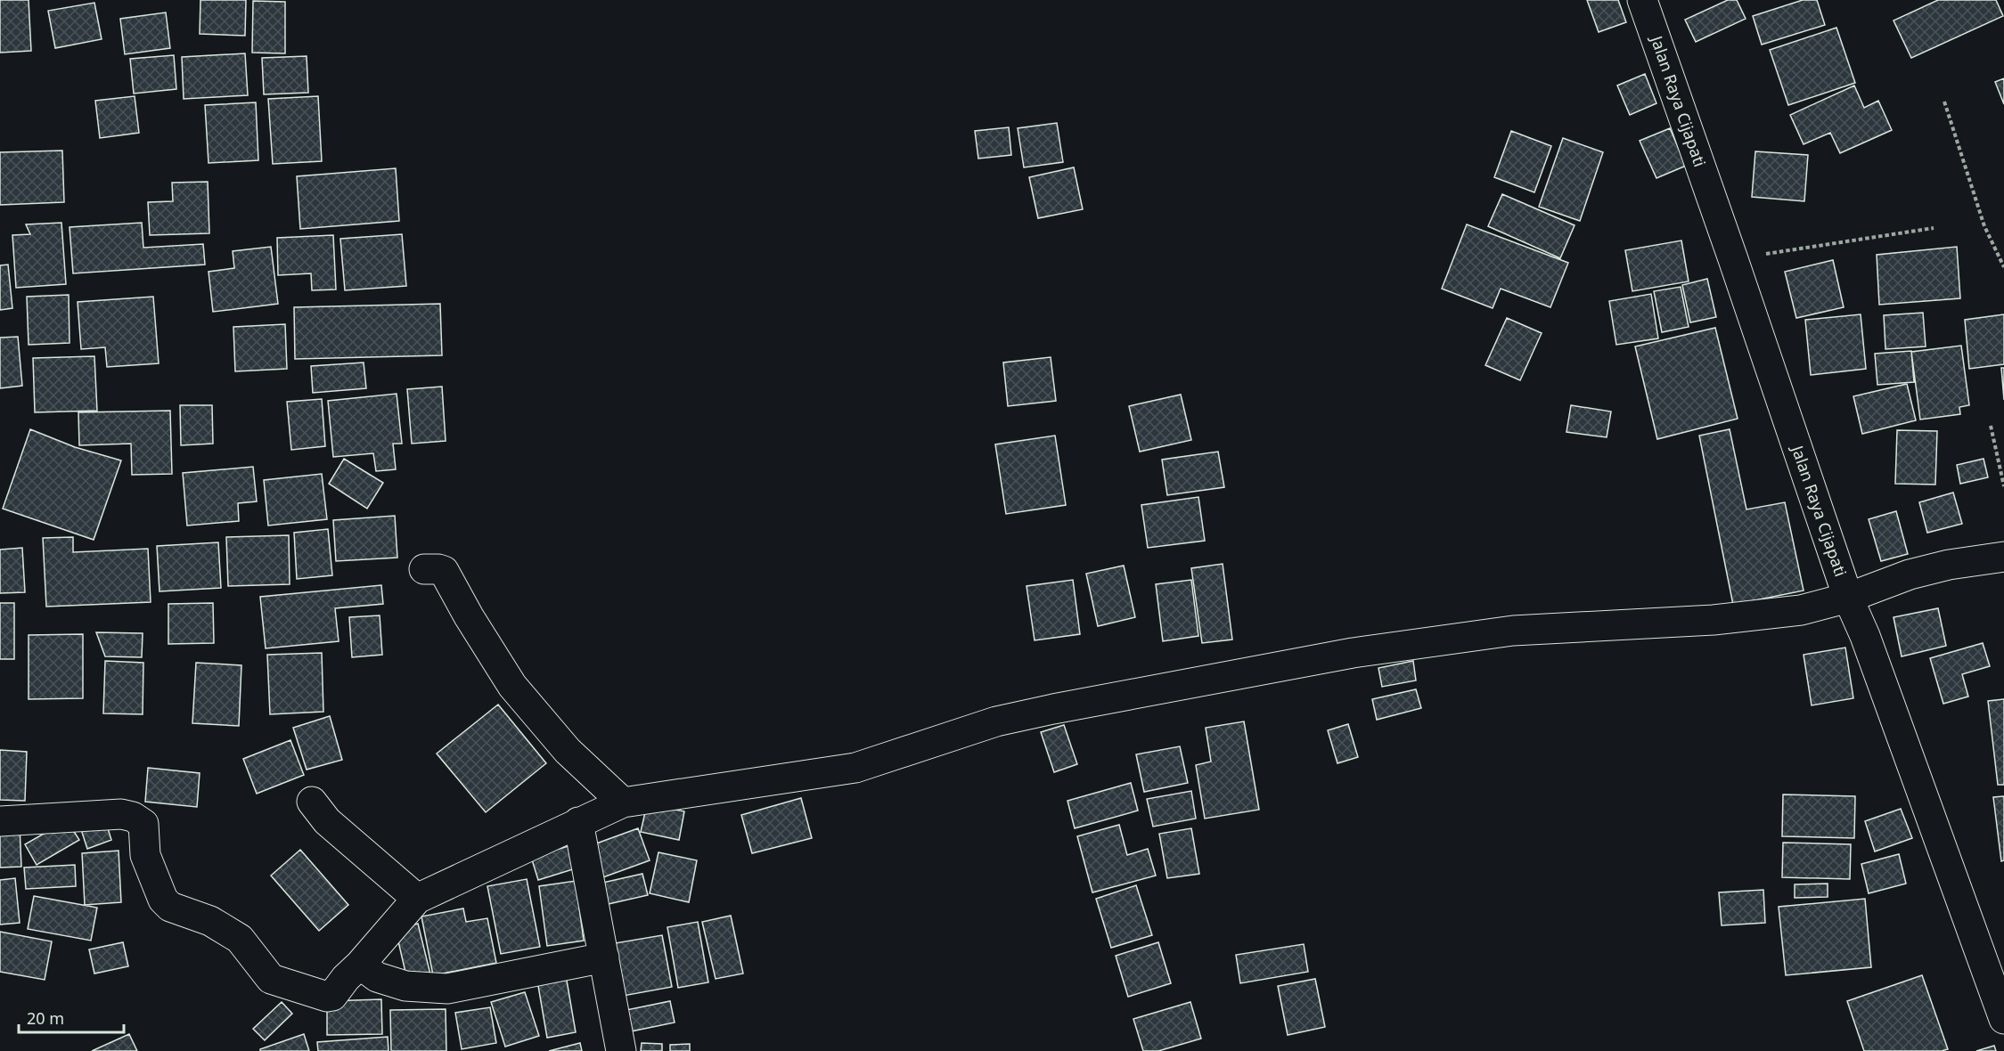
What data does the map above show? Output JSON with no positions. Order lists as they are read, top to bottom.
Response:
{
  "streets": {
    "street": ["Jalan Raya Cijapati"]
  },
  "scale_bar": "20 m"
}
